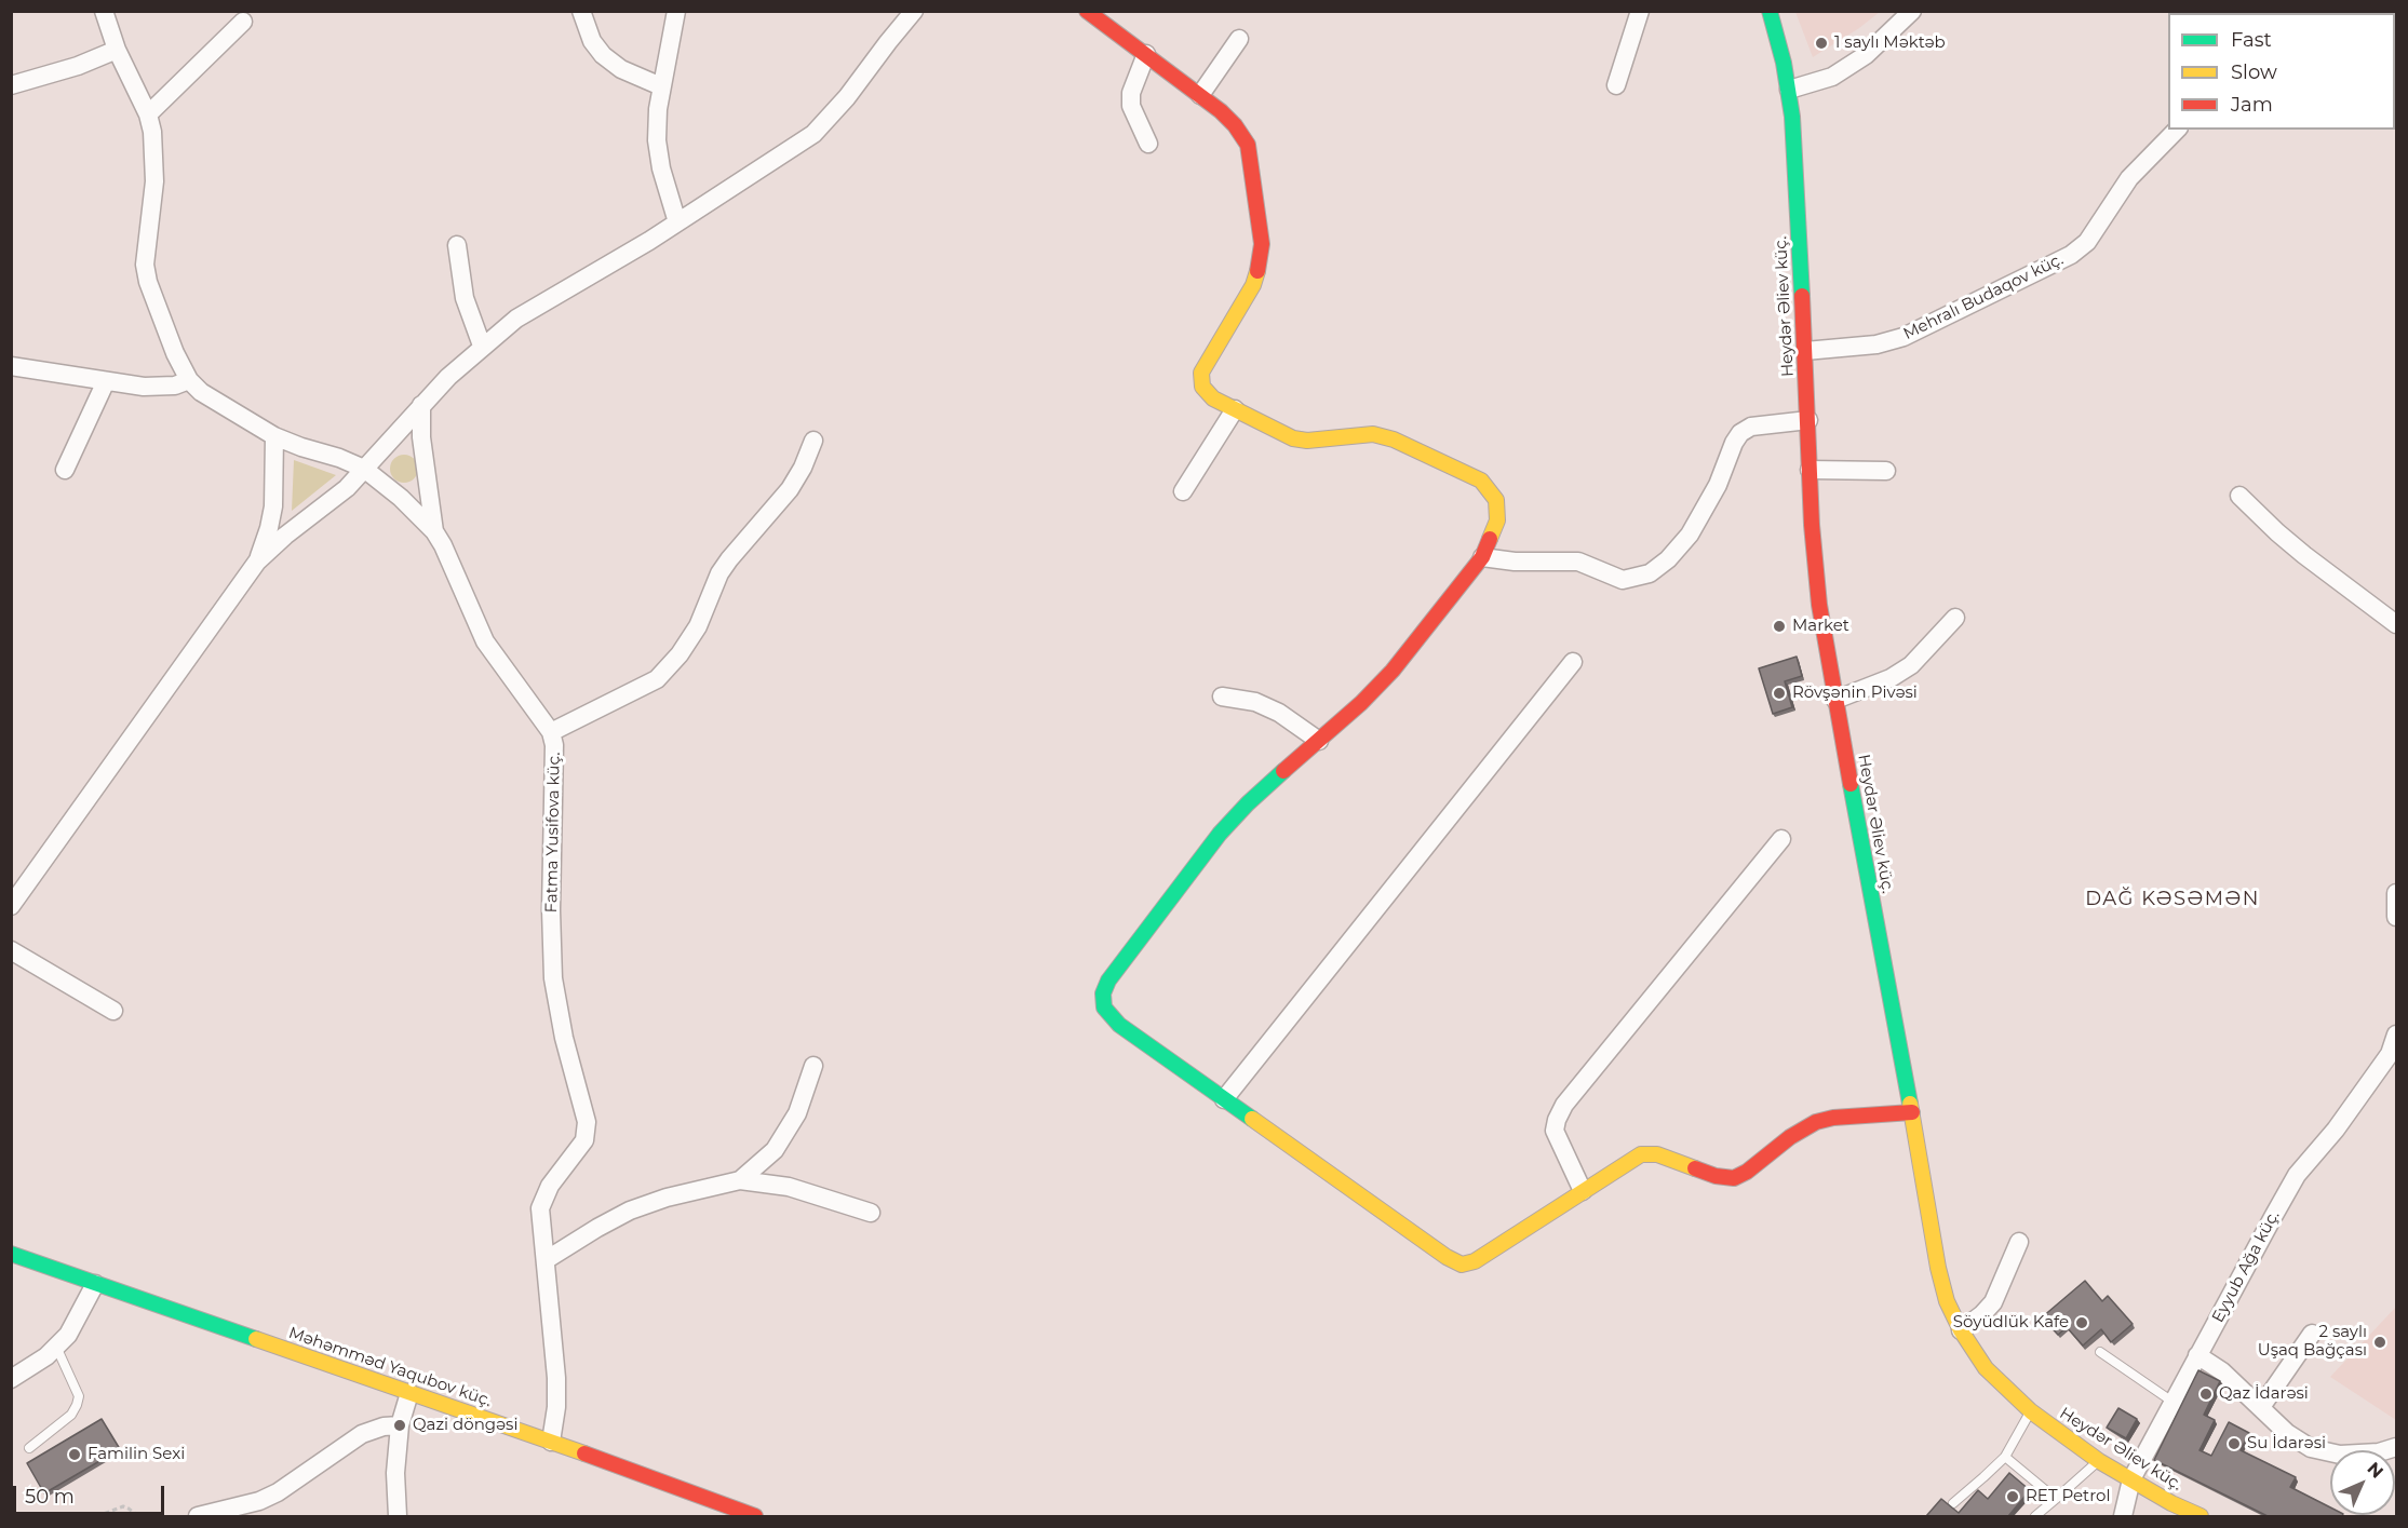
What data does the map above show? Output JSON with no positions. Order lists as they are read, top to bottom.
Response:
{
  "streets": {
    "main road": ["Heydər Əliev küç.", "Məhəmməd Yaqubov küç."],
    "street": ["Mehralı Budaqov küç.", "Fatma Yusifova küç.", "Eyyub Ağa küç."]
  },
  "crossings": [
    ["Mehralı Budaqov küç.", "Heydər Əliev küç."],
    ["Heydər Əliev küç.", "Eyyub Ağa küç."],
    ["Fatma Yusifova küç.", "Məhəmməd Yaqubov küç."]
  ],
  "districts": ["DAĞ KƏSƏMƏN"],
  "places": [
    "1 saylı Məktəb",
    "Market",
    "Rövşənin Pivəsi",
    "Söyüdlük Kafe",
    "2 saylı Uşaq Bağçası",
    "Qaz İdarəsi",
    "Qazi döngəsi",
    "Su İdarəsi",
    "Familin Sexi",
    "RET Petrol"
  ],
  "legend": ["Fast", "Slow", "Jam"],
  "scale_bar": "50 m",
  "north": "top right"
}
